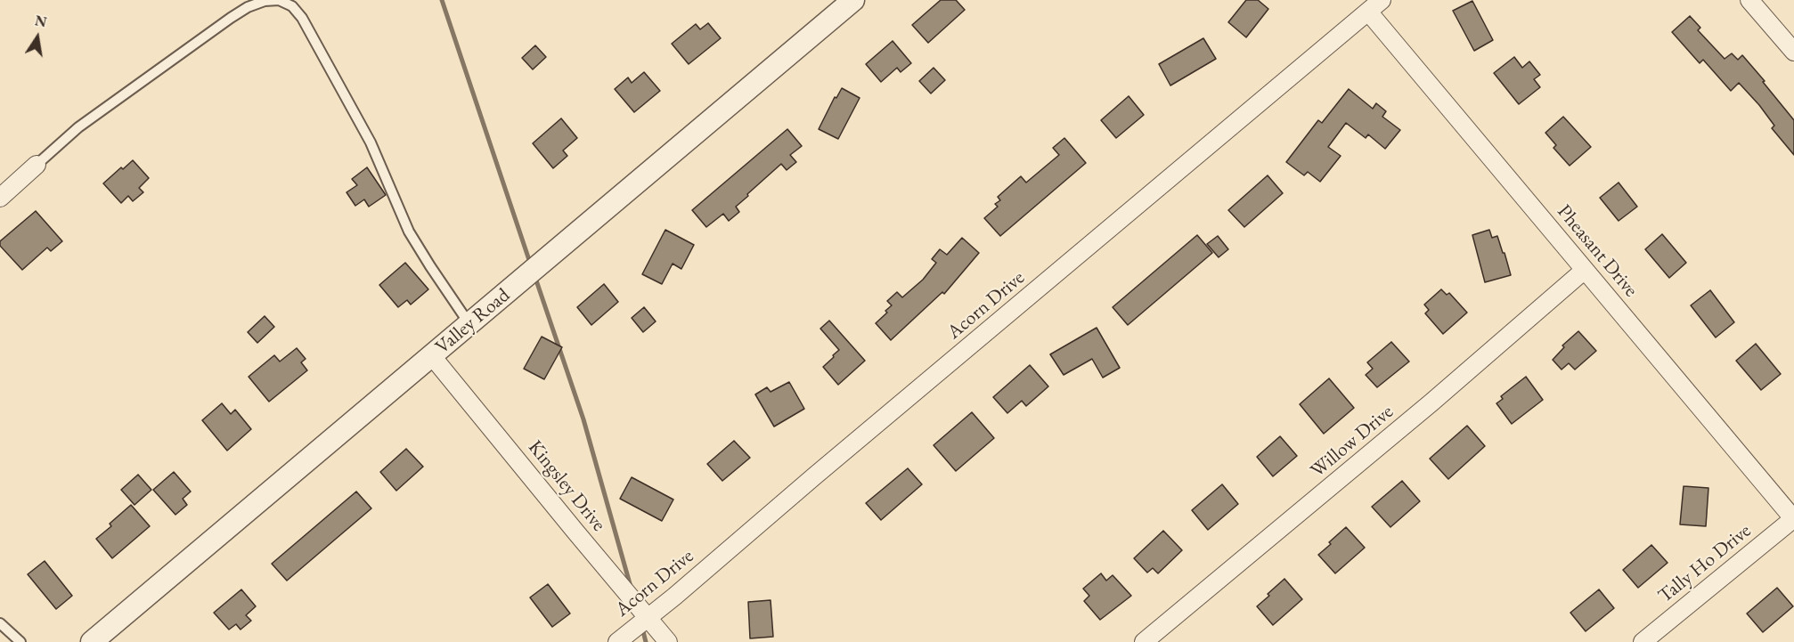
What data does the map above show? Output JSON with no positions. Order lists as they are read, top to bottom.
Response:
{
  "streets": {
    "street": [
      "Pheasant Drive",
      "Acorn Drive",
      "Valley Road",
      "Willow Drive",
      "Kingsley Drive",
      "Tally Ho Drive"
    ]
  },
  "crossings": [
    ["Pheasant Drive", "Acorn Drive"],
    ["Pheasant Drive", "Willow Drive"],
    ["Pheasant Drive", "Tally Ho Drive"],
    ["Acorn Drive", "Kingsley Drive"],
    ["Valley Road", "Kingsley Drive"]
  ],
  "north": "top"
}
